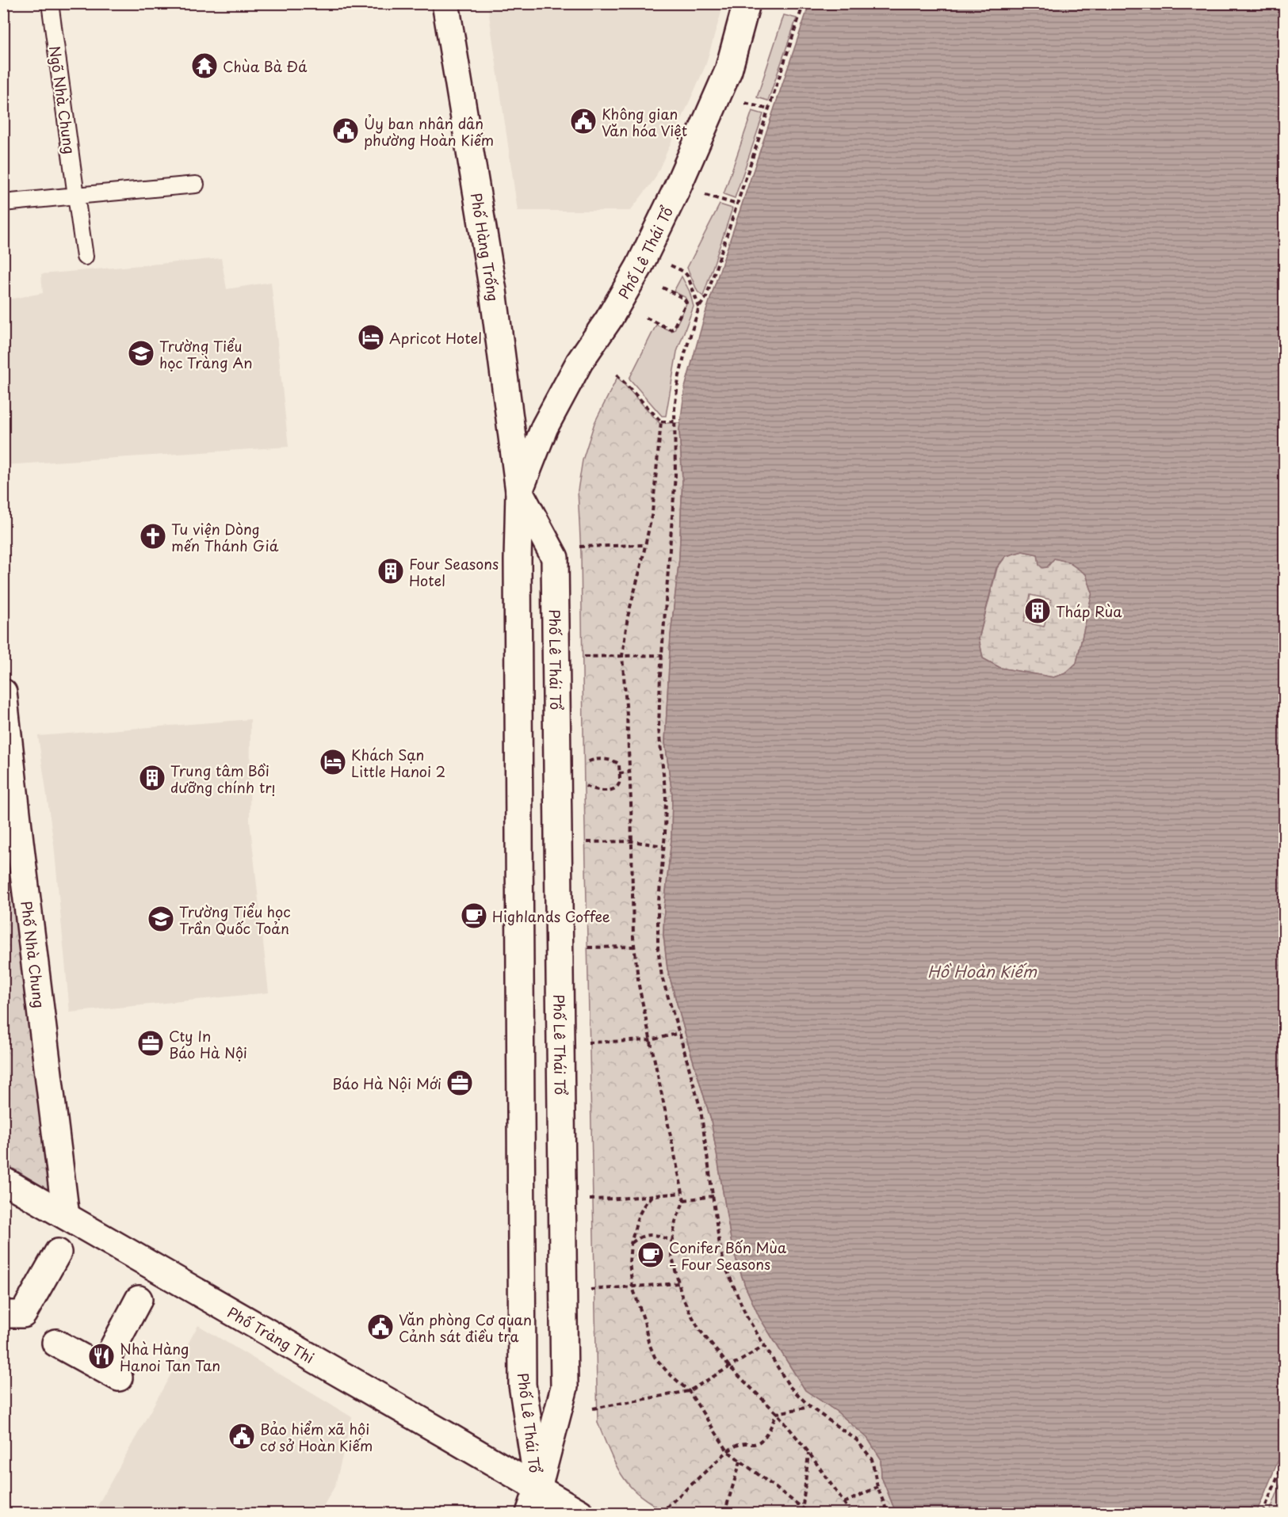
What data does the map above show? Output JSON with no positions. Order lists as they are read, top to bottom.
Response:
{
  "streets": {
    "street": [
      "Phố Hàng Trống",
      "Phố Lê Thái Tổ",
      "Phố Nhà Chung",
      "Phố Tràng Thi"
    ],
    "lane": ["Ngõ Nhà Chung"]
  },
  "crossings": [
    ["Phố Hàng Trống", "Phố Lê Thái Tổ"],
    ["Phố Lê Thái Tổ", "Phố Tràng Thi"],
    ["Phố Nhà Chung", "Phố Tràng Thi"]
  ],
  "water": ["Hồ Hoàn Kiếm"],
  "places": {
    "temple": ["Chùa Bà Đá"],
    "public building": [
      "Không gian Văn hóa Việt",
      "Ủy ban nhân dân phường Hoàn Kiếm",
      "Văn phòng Cơ quan Cảnh sát điều tra",
      "Bảo hiểm xã hội cơ sở Hoàn Kiếm"
    ],
    "hotel": ["Apricot Hotel", "Khách Sạn Little Hanoi 2"],
    "school or university": ["Trường Tiểu học Tràng An", "Trường Tiểu học Trần Quốc Toản"],
    "church": ["Tu viện Dòng mến Thánh Giá"],
    "building": ["Four Seasons Hotel", "Tháp Rùa", "Trung tâm Bồi dưỡng chính trị"],
    "cafe": ["Highlands Coffee", "Conifer Bốn Mùa – Four Seasons"],
    "office": ["Cty In Báo Hà Nội", "Báo Hà Nội Mới"],
    "restaurant": ["Nhà Hàng Hanoi Tan Tan"]
  }
}
